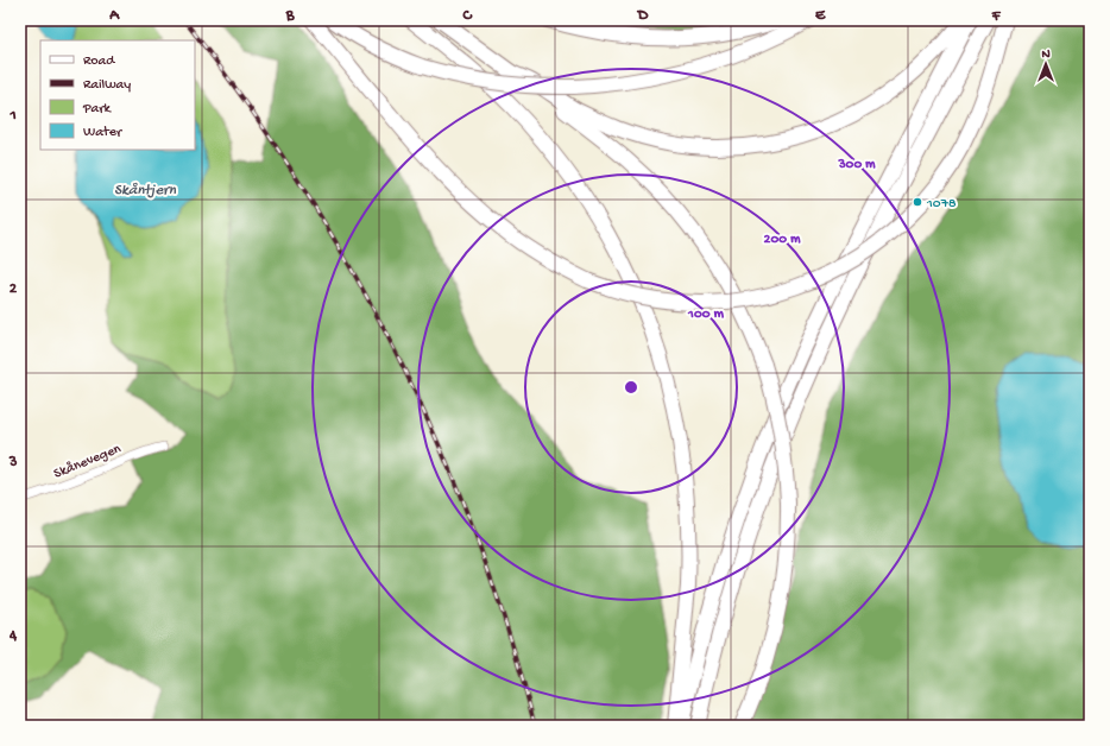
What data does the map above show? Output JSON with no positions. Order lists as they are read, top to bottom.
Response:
{
  "streets": {
    "street": ["Skånevegen"]
  },
  "water": ["Skåntjern"],
  "places": ["1078"],
  "legend": [
    "Road",
    "Railway",
    "Park",
    "Water"
  ],
  "north": "top",
  "grid": {
    "columns": [
      "A",
      "B",
      "C",
      "D",
      "E",
      "F"
    ],
    "rows": [
      "1",
      "2",
      "3",
      "4"
    ]
  },
  "rings": ["300 m", "200 m", "100 m"]
}
